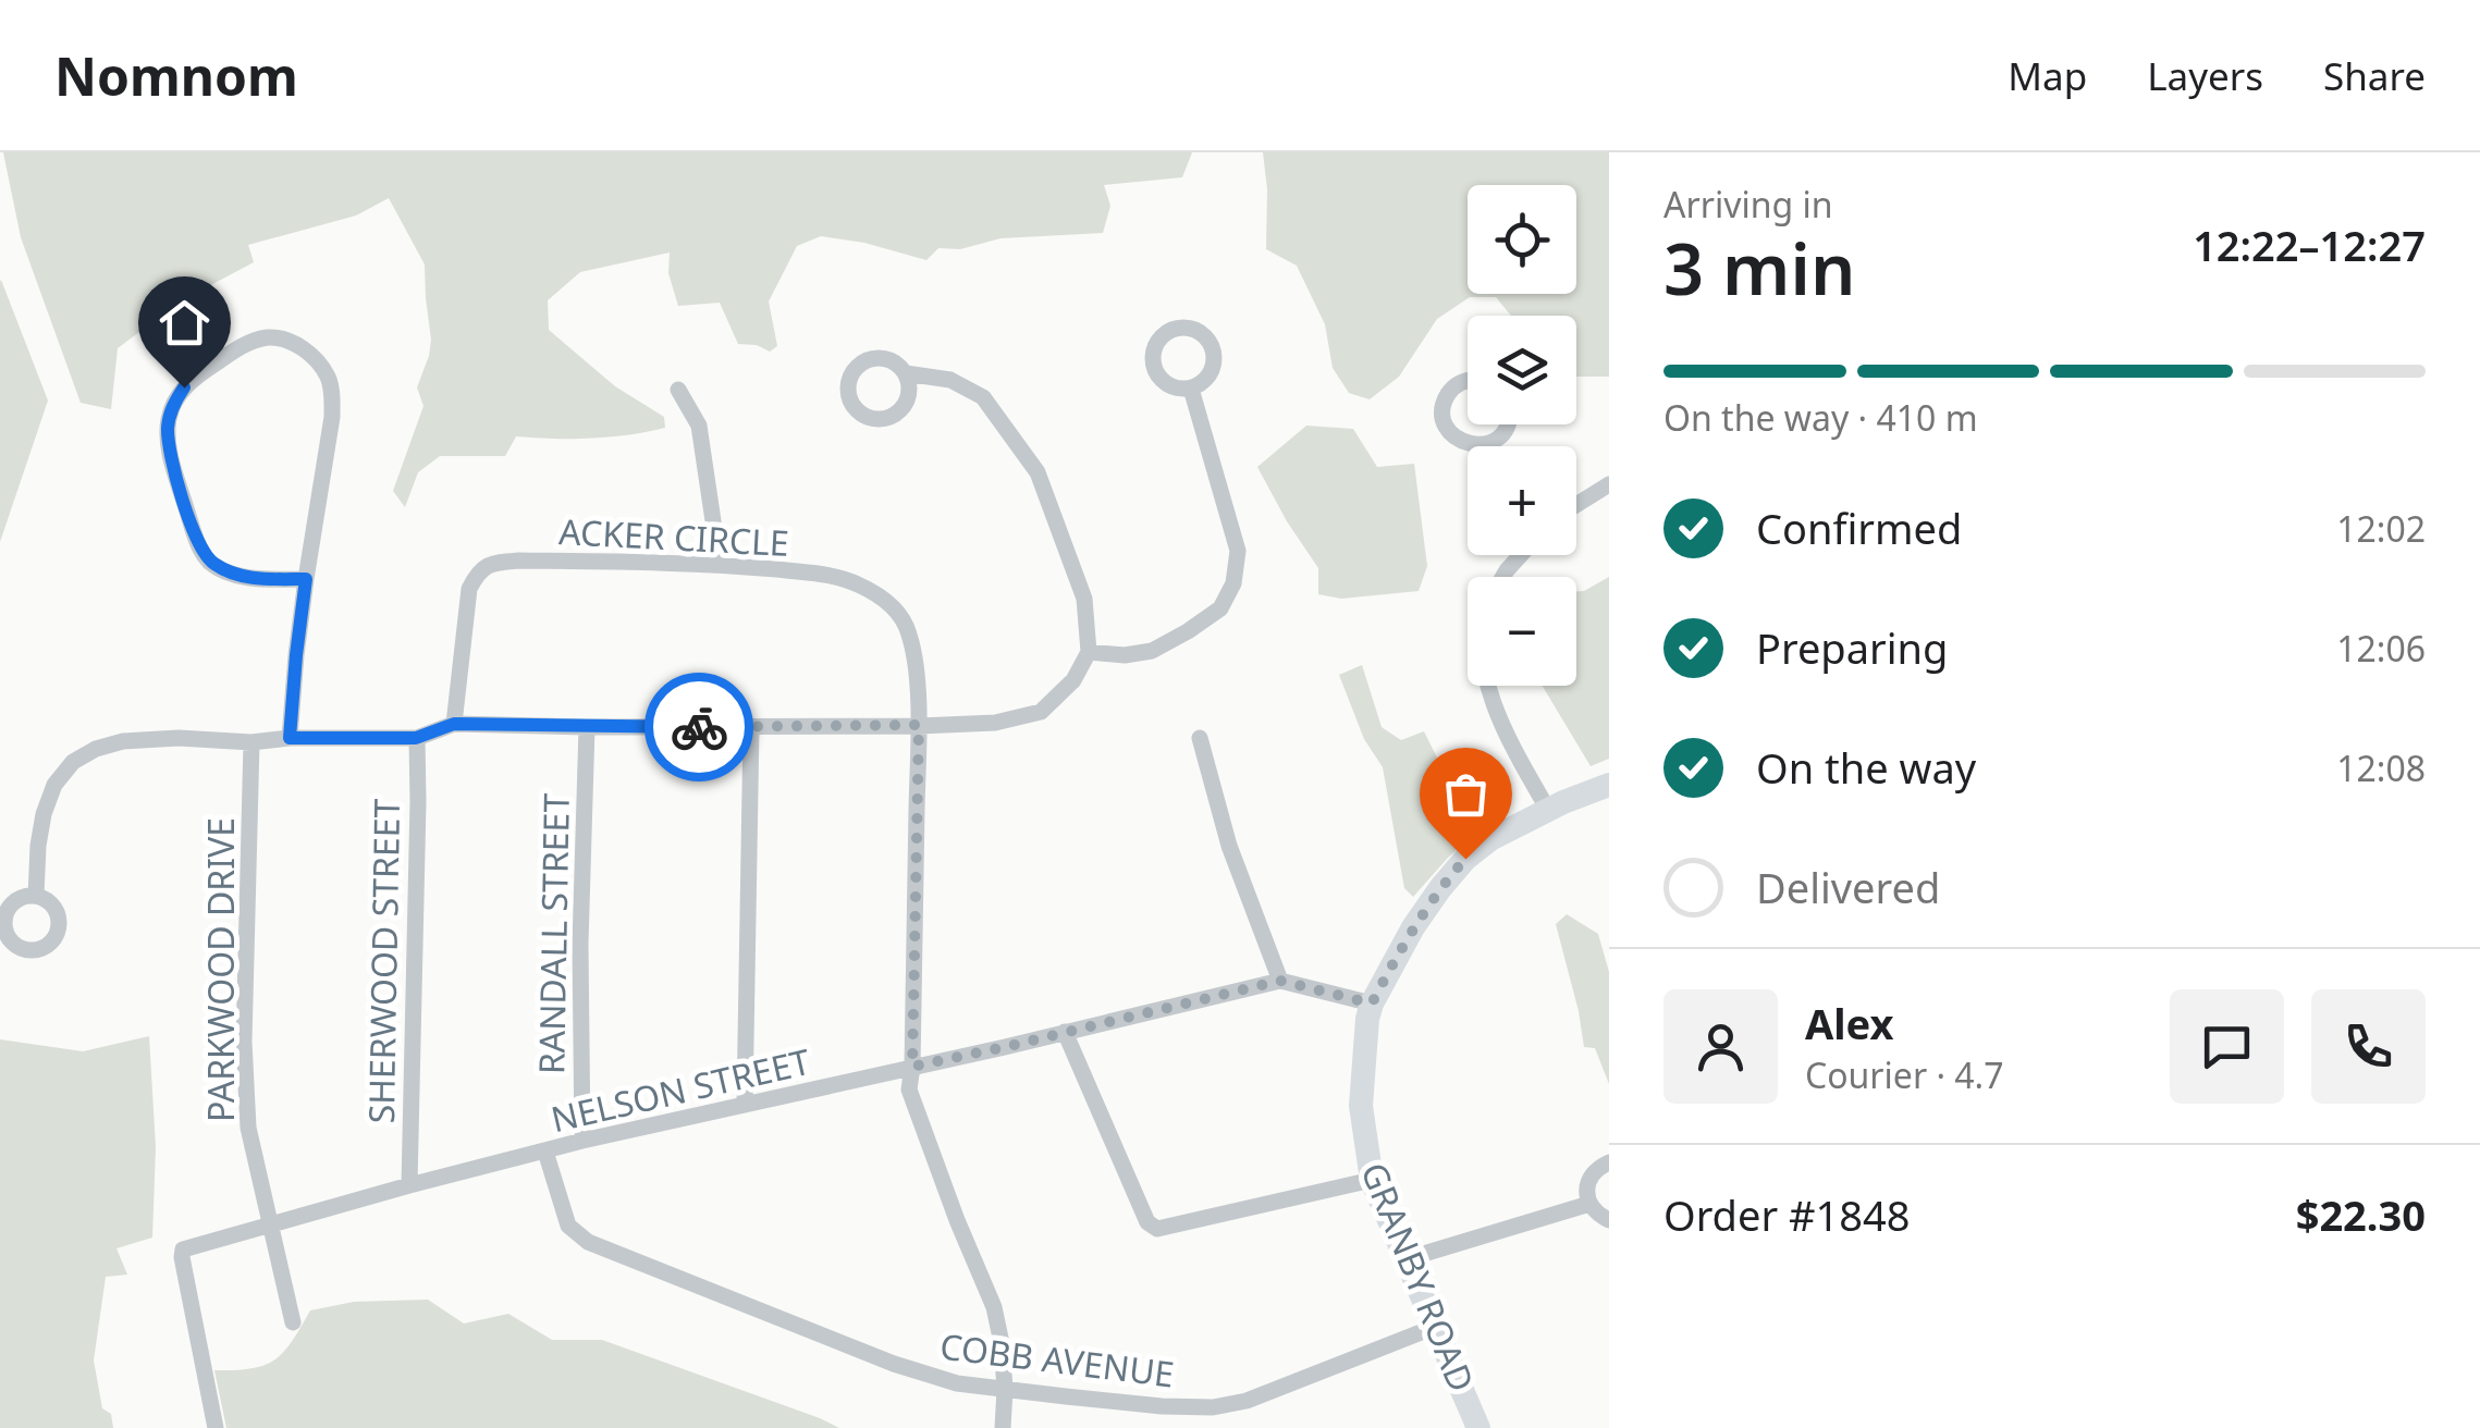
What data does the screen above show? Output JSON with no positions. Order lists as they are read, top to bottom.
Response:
{
  "streets": {
    "main road": ["GRANBY ROAD"],
    "street": [
      "ACKER CIRCLE",
      "RANDALL STREET",
      "SHERWOOD STREET",
      "PARKWOOD DRIVE",
      "NELSON STREET",
      "COBB AVENUE"
    ]
  },
  "crossings": [
    ["ACKER CIRCLE", "NELSON STREET"],
    ["ACKER CIRCLE", "COBB AVENUE"],
    ["RANDALL STREET", "NELSON STREET"],
    ["SHERWOOD STREET", "NELSON STREET"],
    ["PARKWOOD DRIVE", "NELSON STREET"],
    ["NELSON STREET", "GRANBY ROAD"],
    ["NELSON STREET", "COBB AVENUE"],
    ["GRANBY ROAD", "COBB AVENUE"]
  ],
  "page": {
    "header": "Nomnom",
    "nav": ["Map", "Layers", "Share"],
    "heading": ["3 min", "Arriving in", "12:22–12:27"],
    "panel": [
      "Alex",
      "Courier · 4.7",
      "Order #1848",
      "$22.30"
    ],
    "map_buttons": ["+", "−"],
    "bar": "On the way · 410 m",
    "list": [
      ["Confirmed", "12:02"],
      ["Preparing", "12:06"],
      ["On the way", "12:08"],
      "Delivered"
    ]
  }
}
